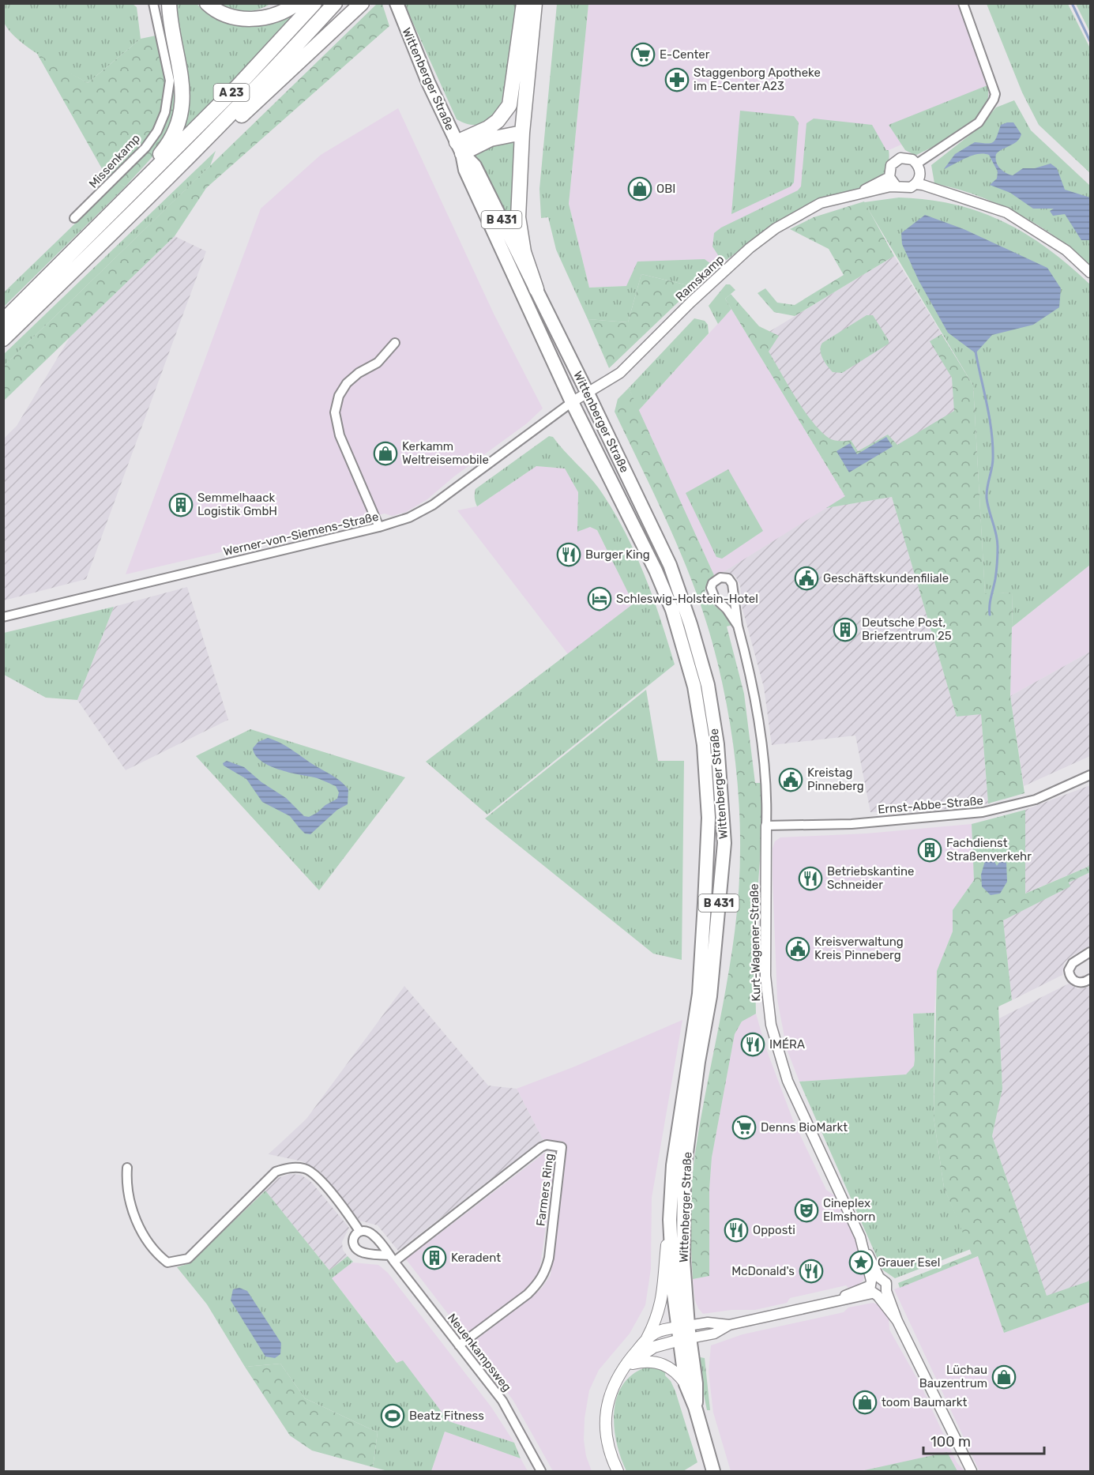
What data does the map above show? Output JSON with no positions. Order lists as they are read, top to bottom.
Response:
{
  "streets": {
    "highway": ["A 23"],
    "main road": ["Wittenberger Straße", "B 431"],
    "street": [
      "Missenkamp",
      "Ramskamp",
      "Werner-von-Siemens-Straße",
      "Ernst-Abbe-Straße",
      "Kurt-Wagener-Straße",
      "Farmers Ring",
      "Neuenkampsweg"
    ]
  },
  "crossings": [
    ["Wittenberger Straße", "B 431"],
    ["Wittenberger Straße", "Ramskamp"],
    ["Wittenberger Straße", "Werner-von-Siemens-Straße"],
    ["Ramskamp", "Werner-von-Siemens-Straße"],
    ["Ernst-Abbe-Straße", "Kurt-Wagener-Straße"],
    ["Farmers Ring", "Neuenkampsweg"]
  ],
  "places": {
    "supermarket": ["E-Center", "Denns BioMarkt"],
    "pharmacy": ["Staggenborg Apotheke im E-Center A23"],
    "shop": [
      "OBI",
      "Kerkamm Weltreisemobile",
      "Lüchau Bauzentrum",
      "toom Baumarkt"
    ],
    "building": [
      "Semmelhaack Logistik GmbH",
      "Deutsche Post, Briefzentrum 25",
      "Fachdienst Straßenverkehr",
      "Keradent"
    ],
    "restaurant": [
      "Burger King",
      "Betriebskantine Schneider",
      "IMÉRA",
      "Opposti",
      "McDonald's"
    ],
    "public building": ["Geschäftskundenfiliale", "Kreistag Pinneberg", "Kreisverwaltung Kreis Pinneberg"],
    "hotel": ["Schleswig-Holstein-Hotel"],
    "theatre": ["Cineplex Elmshorn"],
    "place": ["Grauer Esel"],
    "sports": ["Beatz Fitness"]
  },
  "scale_bar": "100 m"
}
